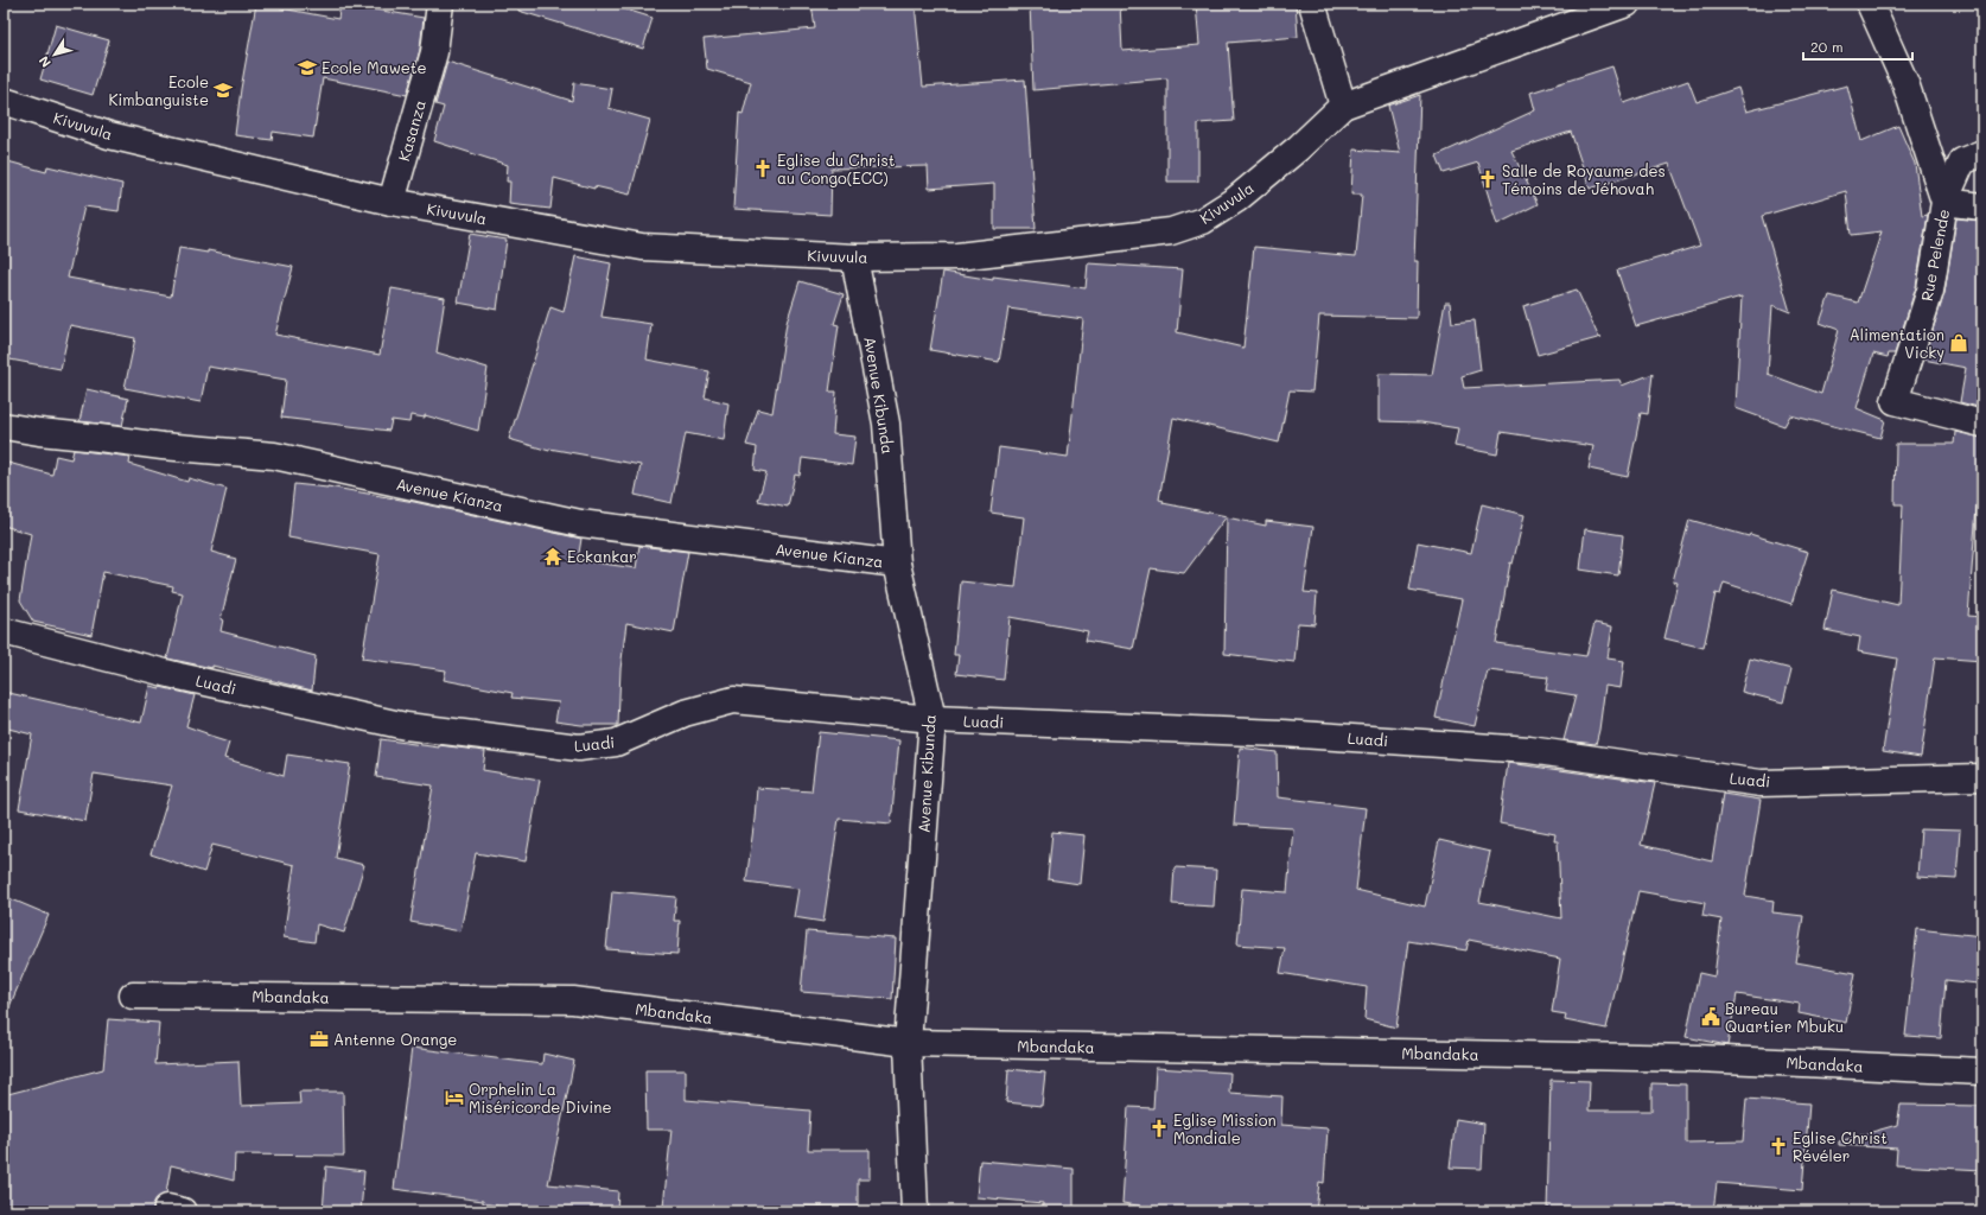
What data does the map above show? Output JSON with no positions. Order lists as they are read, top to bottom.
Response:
{
  "streets": {
    "street": [
      "Kivuvula",
      "Kasanza",
      "Rue Pelende",
      "Avenue Kibunda",
      "Avenue Kianza",
      "Luadi",
      "Mbandaka"
    ]
  },
  "crossings": [
    ["Kivuvula", "Kasanza"],
    ["Kivuvula", "Avenue Kibunda"],
    ["Avenue Kibunda", "Avenue Kianza"],
    ["Avenue Kibunda", "Luadi"],
    ["Avenue Kibunda", "Mbandaka"]
  ],
  "places": {
    "school or university": ["Ecole Mawete", "Ecole Kimbanguiste"],
    "church": [
      "Eglise du Christ au Congo(ECC)",
      "Salle de Royaume des Témoins de Jéhovah",
      "Eglise Mission Mondiale",
      "Eglise Christ Révéler"
    ],
    "shop": ["Alimentation Vicky"],
    "temple": ["Eckankar"],
    "public building": ["Bureau Quartier Mbuku"],
    "office": ["Antenne Orange"],
    "hotel": ["Orphelin La Miséricorde Divine"]
  },
  "scale_bar": "20 m",
  "north": "bottom left"
}
